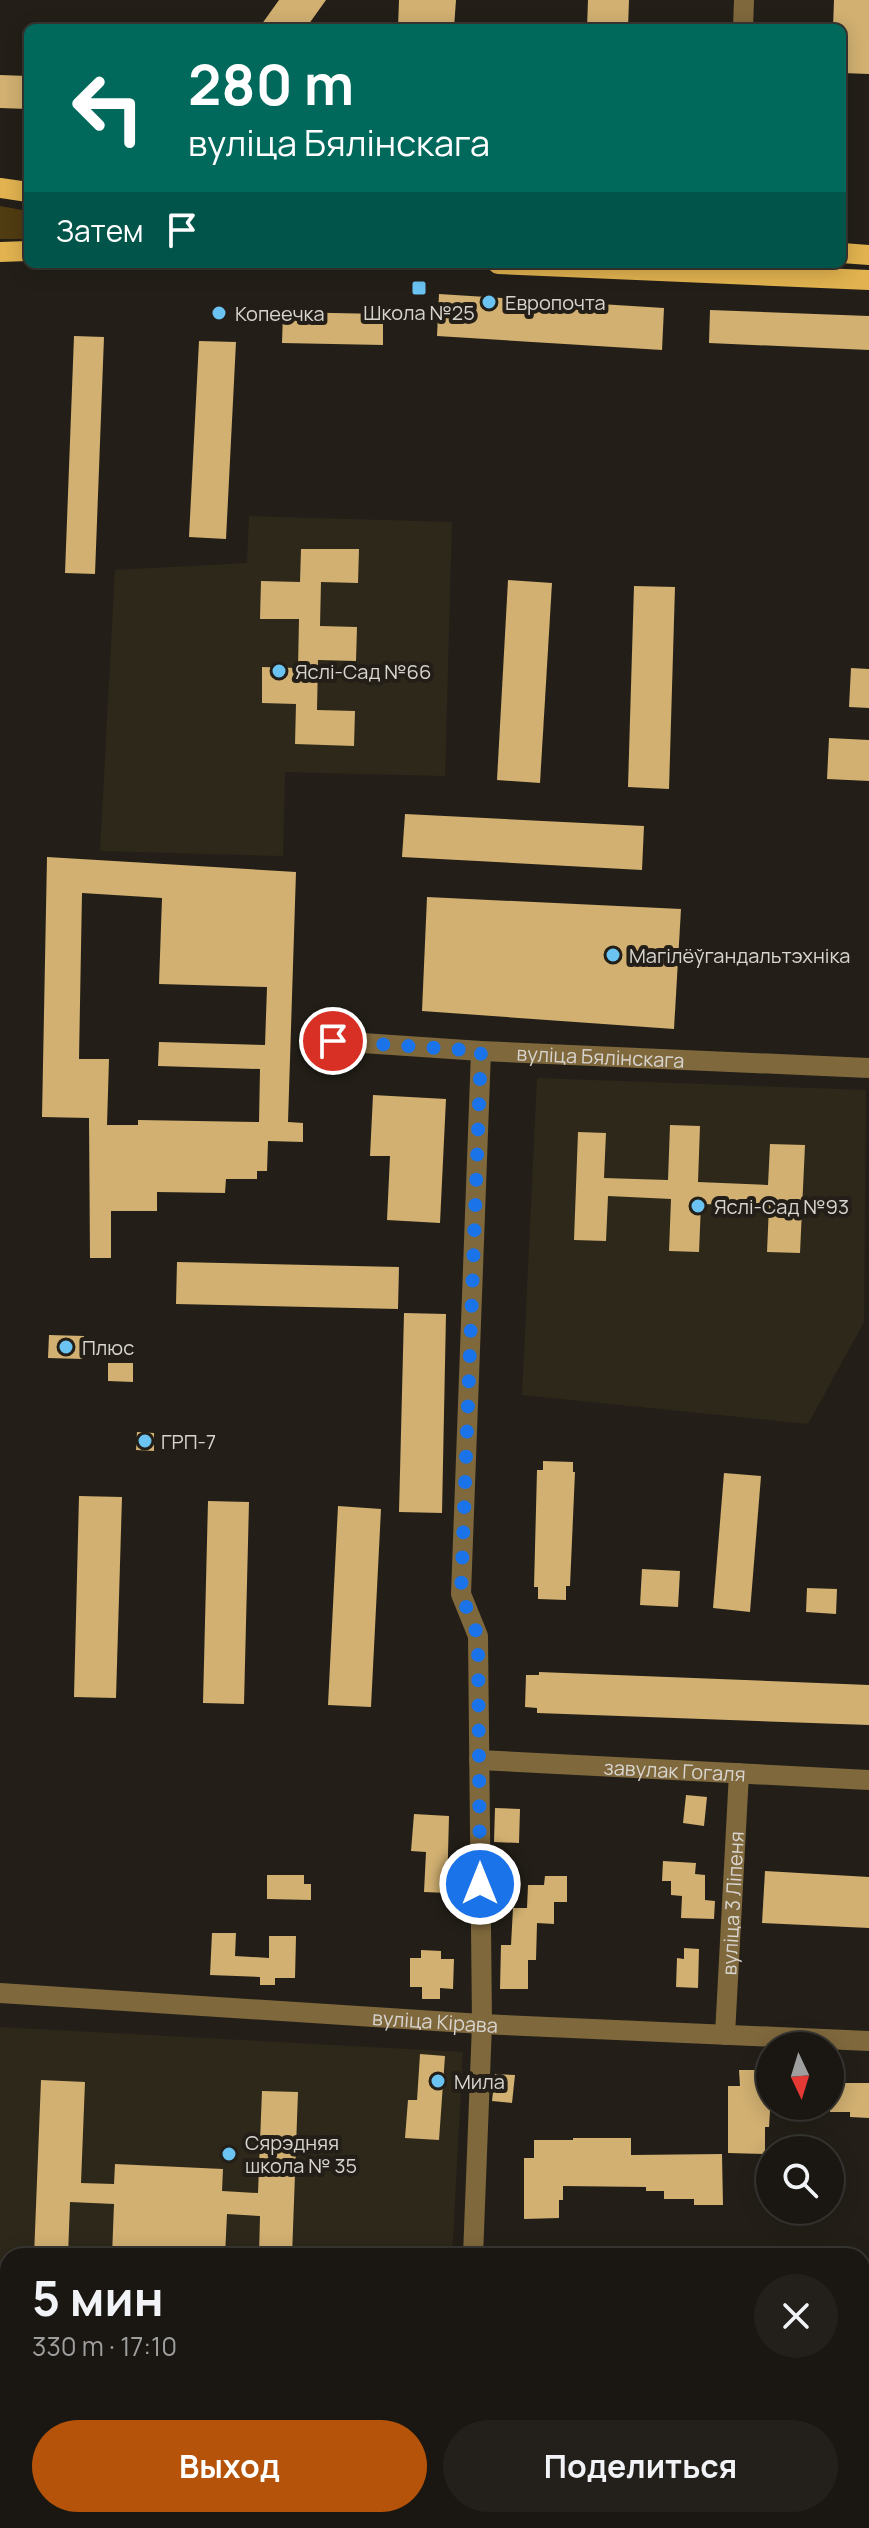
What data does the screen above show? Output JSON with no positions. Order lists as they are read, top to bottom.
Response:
{
  "streets": {
    "street": [
      "вуліца Бялінскага",
      "завулак Гогаля",
      "вуліца 3 Ліпеня",
      "вуліца Кірава"
    ]
  },
  "crossings": [
    ["завулак Гогаля", "вуліца 3 Ліпеня"],
    ["вуліца 3 Ліпеня", "вуліца Кірава"]
  ],
  "places": {
    "transit": ["Школа №25"],
    "other": [
      "Европочта",
      "Копеечка",
      "Яслі-Сад №66",
      "Магілёўгандальтэхніка",
      "Яслі-Сад №93",
      "Плюс",
      "ГРП-7",
      "Мила",
      "Сярэдняя школа № 35"
    ]
  },
  "north": "bottom",
  "page": {
    "turn": ["280 m", "вуліца Бялінскага"],
    "then": "Затем",
    "heading": ["5 мин", "330 m · 17:10"],
    "buttons": ["Выход", "Поделиться"]
  }
}
